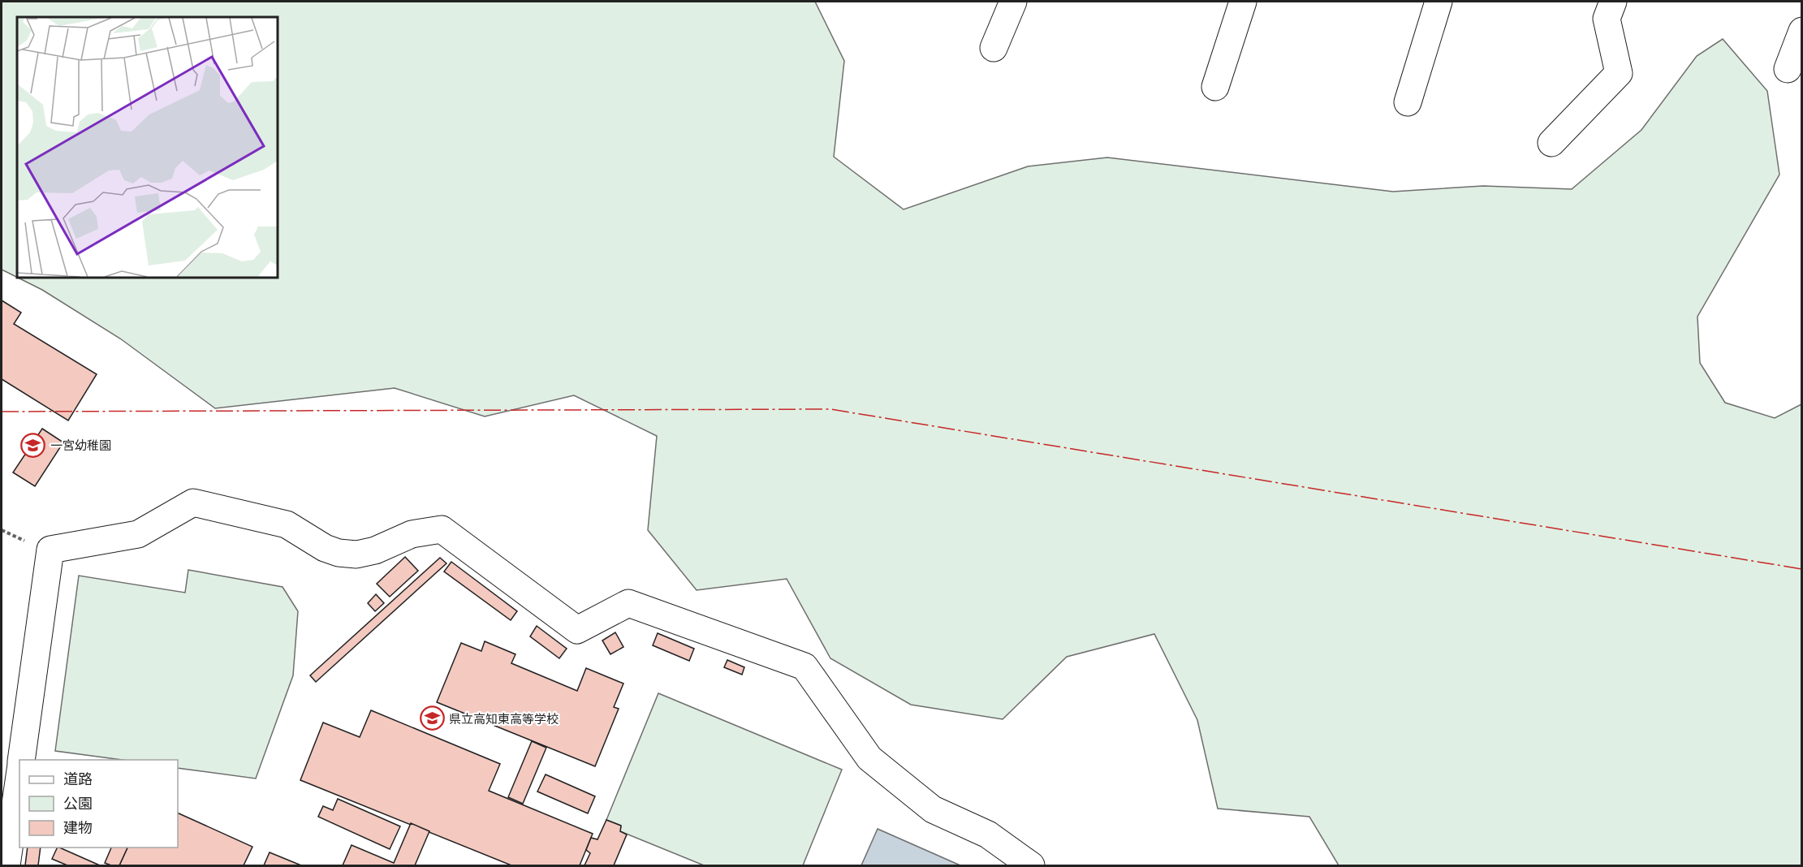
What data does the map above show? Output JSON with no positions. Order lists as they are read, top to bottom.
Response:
{
  "places": {
    "school or university": ["一宮幼稚園", "県立高知東高等学校"]
  },
  "legend": ["道路", "公園", "建物"]
}
